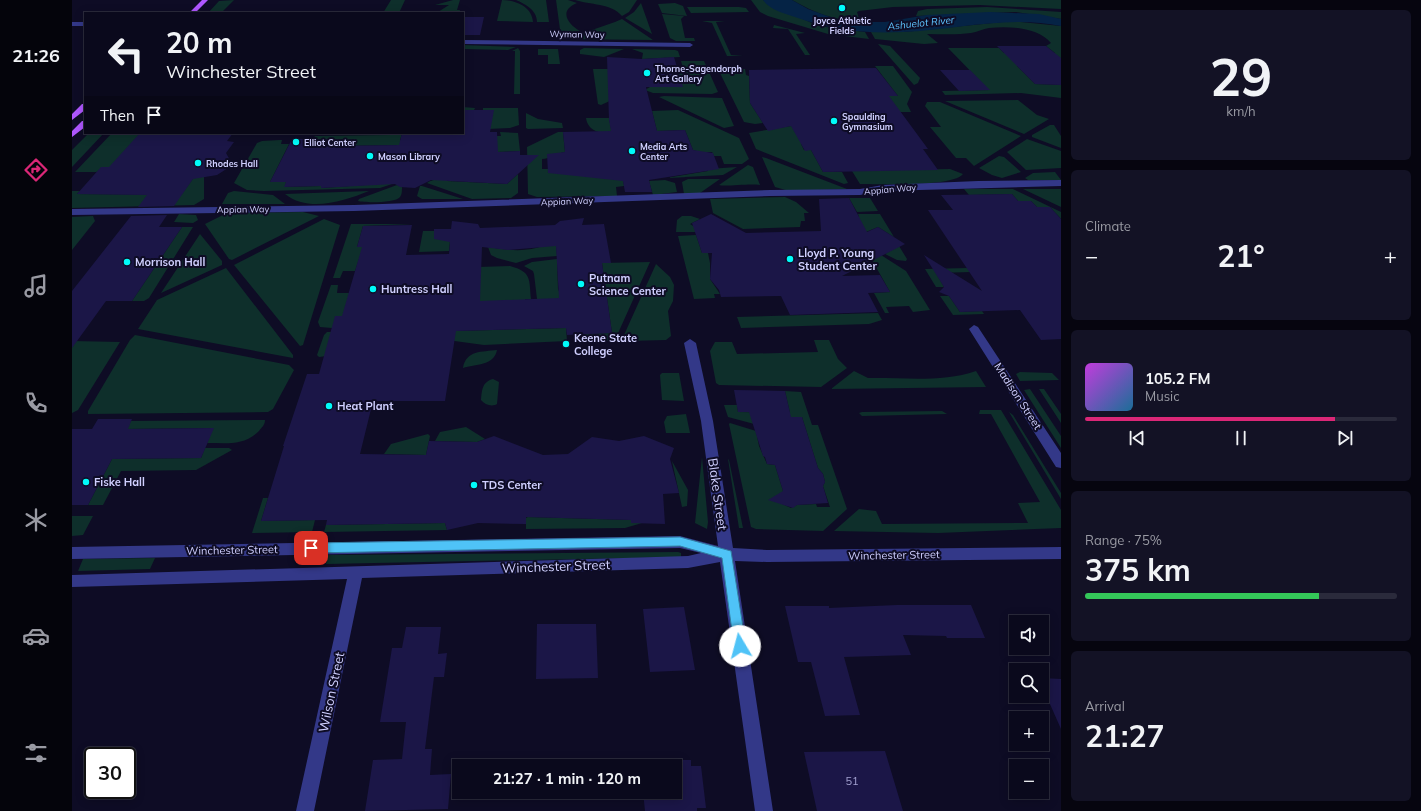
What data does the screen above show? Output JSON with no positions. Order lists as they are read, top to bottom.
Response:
{
  "streets": {
    "street": [
      "Wyman Way",
      "Appian Way",
      "Madison Street",
      "Blake Street",
      "Winchester Street",
      "Wilson Street"
    ]
  },
  "crossings": [
    ["Blake Street", "Winchester Street"],
    ["Winchester Street", "Wilson Street"]
  ],
  "water": ["Ashuelot River"],
  "places": [
    "Joyce Athletic Fields",
    "Thorne-Sagendorph Art Gallery",
    "Spaulding Gymnasium",
    "Elliot Center",
    "Media Arts Center",
    "Mason Library",
    "Rhodes Hall",
    "Lloyd P. Young Student Center",
    "Morrison Hall",
    "Putnam Science Center",
    "Huntress Hall",
    "Keene State College",
    "Heat Plant",
    "Fiske Hall",
    "TDS Center"
  ],
  "house_numbers": ["51"],
  "page": {
    "tabs": "21:26",
    "tile": [
      ["29", "km/h"],
      "Climate",
      ["Range · 75%", "375 km"],
      ["Arrival", "21:27"]
    ],
    "turn": ["20 m", "Winchester Street"],
    "then": "Then",
    "heat": ["−", "21°", "+"],
    "song": ["105.2 FM", "Music"],
    "map_buttons": ["+", "−"],
    "limit": "30",
    "trip": "21:27 · 1 min · 120 m"
  }
}
